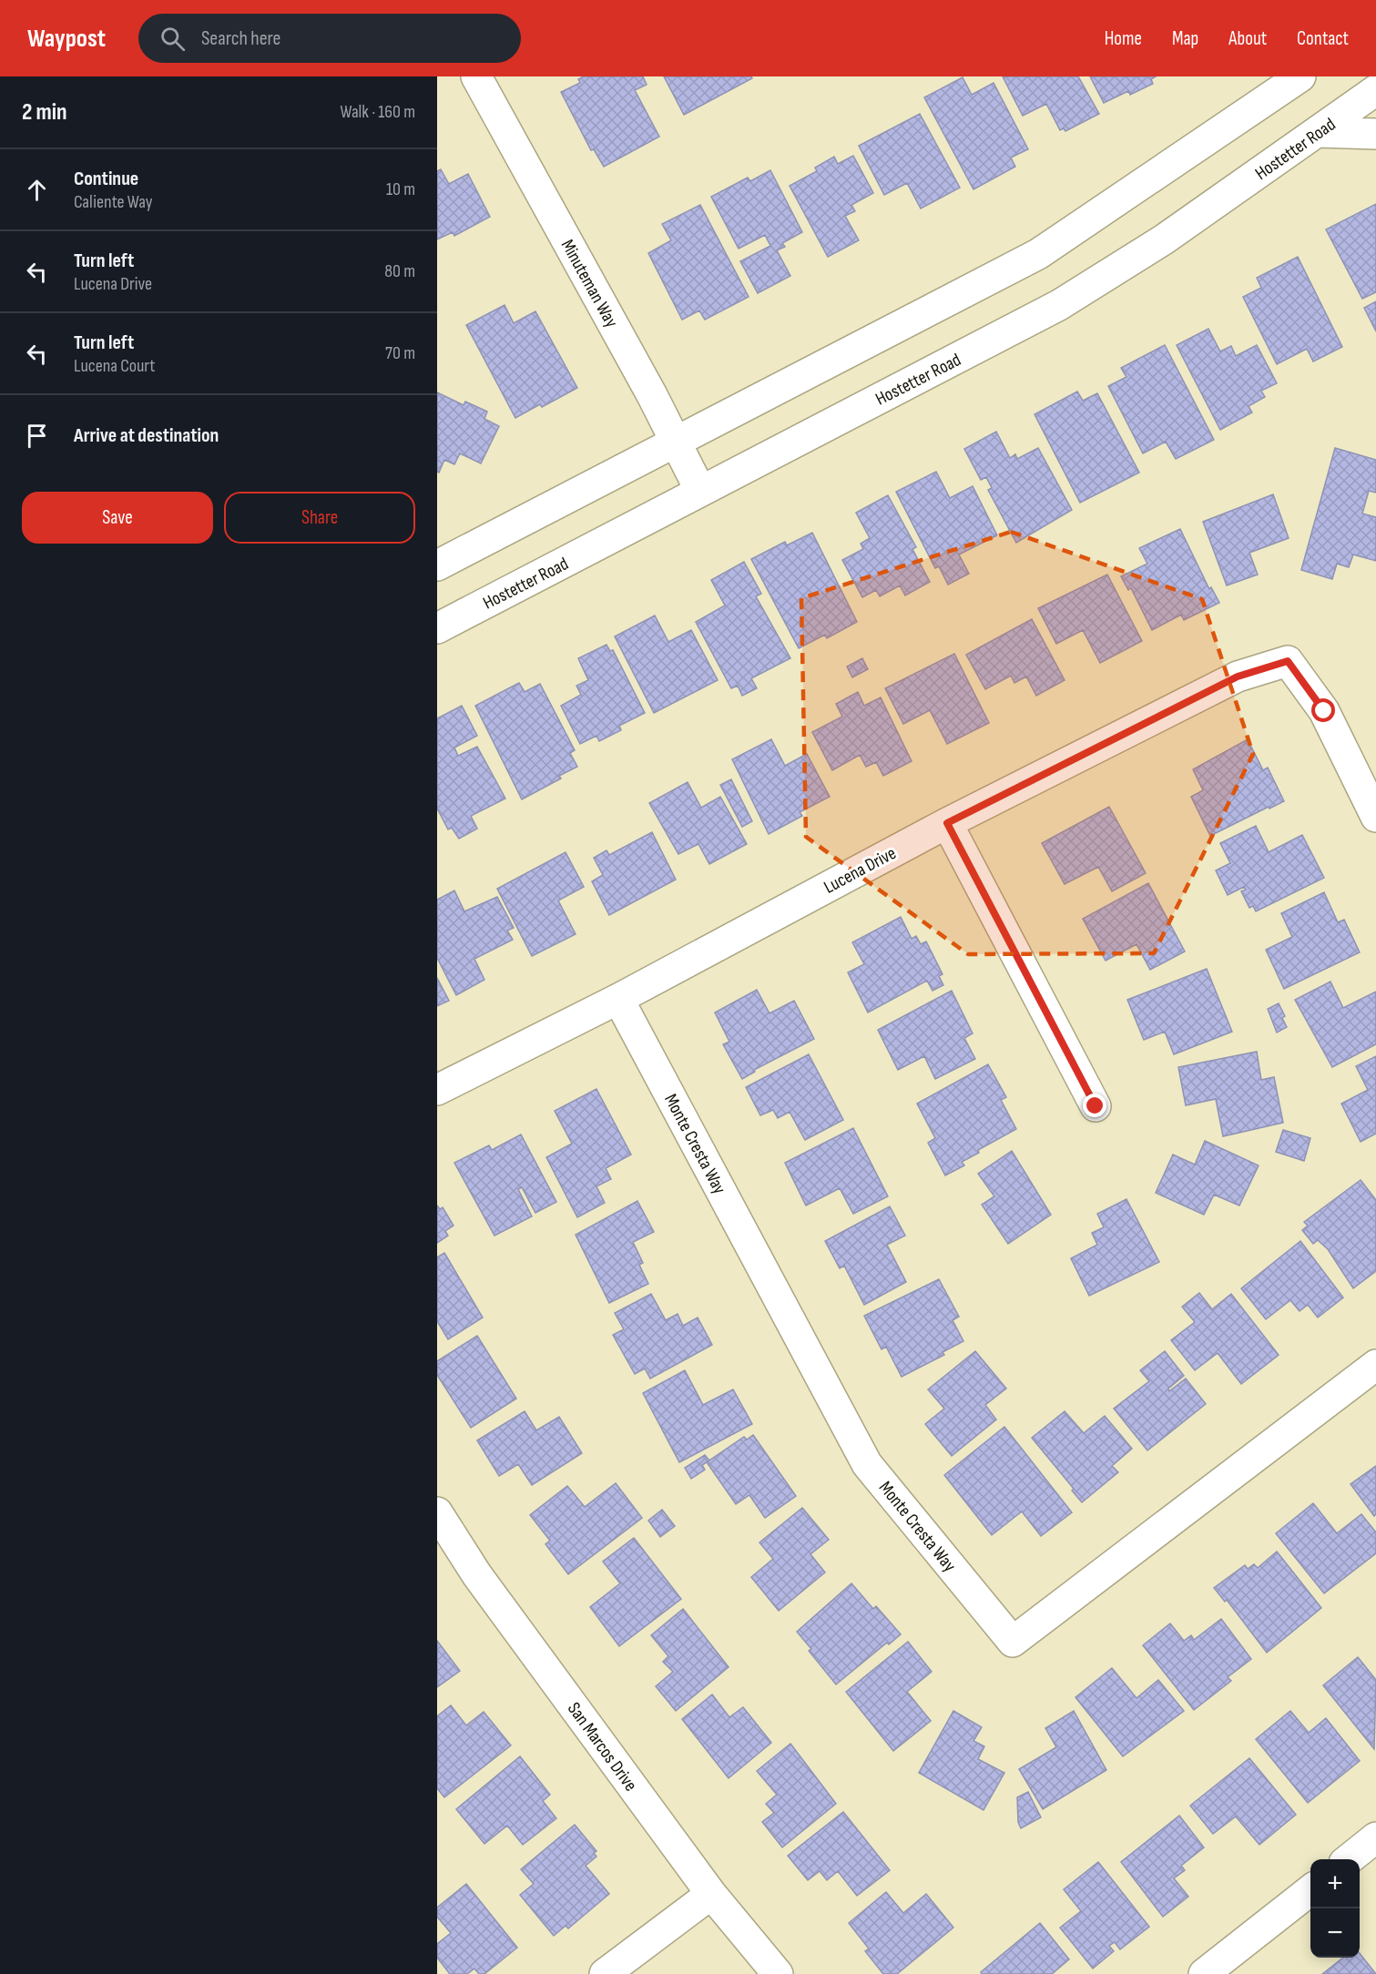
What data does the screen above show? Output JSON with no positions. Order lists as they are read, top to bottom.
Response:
{
  "streets": {
    "street": [
      "Hostetter Road",
      "Minuteman Way",
      "Lucena Drive",
      "Monte Cresta Way",
      "San Marcos Drive"
    ]
  },
  "crossings": [
    ["Hostetter Road", "Minuteman Way"],
    ["Lucena Drive", "Monte Cresta Way"]
  ],
  "page": {
    "header": "Waypost",
    "search": "Search here",
    "nav": [
      "Home",
      "Map",
      "About",
      "Contact"
    ],
    "heading": ["2 min", "Walk · 160 m"],
    "list": [
      ["Continue", "Caliente Way", "10 m"],
      ["Turn left", "Lucena Drive", "80 m"],
      ["Turn left", "Lucena Court", "70 m"],
      "Arrive at destination"
    ],
    "buttons": ["Save", "Share"],
    "map_buttons": ["+", "−"]
  }
}
